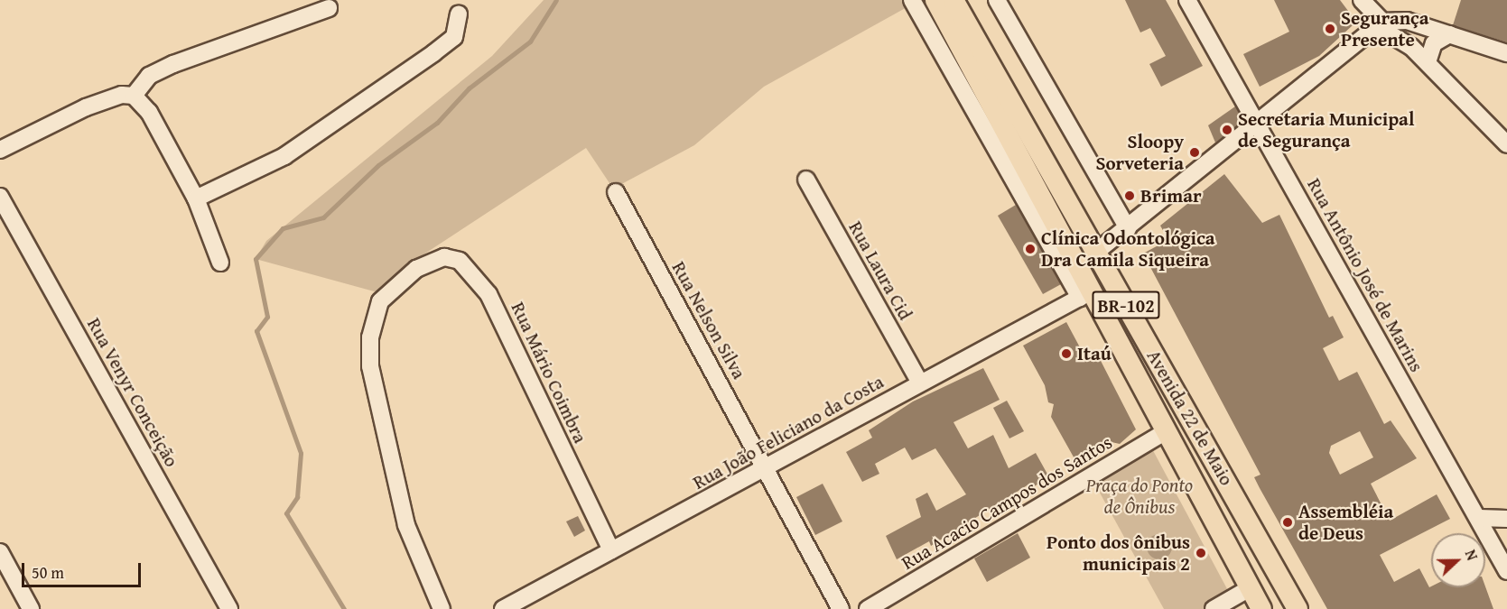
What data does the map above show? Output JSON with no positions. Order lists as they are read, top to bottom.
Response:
{
  "streets": {
    "main road": ["BR-102", "Avenida 22 de Maio"],
    "street": [
      "Rua Laura Cid",
      "Rua Antônio José de Marins",
      "Rua Nelson Silva",
      "Rua Mário Coimbra",
      "Rua Venyr Conceição",
      "Rua João Feliciano da Costa",
      "Rua Acacio Campos dos Santos"
    ]
  },
  "crossings": [
    ["Rua Laura Cid", "Rua João Feliciano da Costa"],
    ["Rua Nelson Silva", "Rua João Feliciano da Costa"],
    ["Rua Mário Coimbra", "Rua João Feliciano da Costa"],
    ["Avenida 22 de Maio", "Rua João Feliciano da Costa"],
    ["Avenida 22 de Maio", "Rua Acacio Campos dos Santos"]
  ],
  "parks": ["Praça do Ponto de Ônibus"],
  "places": [
    "Segurança Presente",
    "Secretaria Municipal de Segurança",
    "Sloopy Sorveteria",
    "Brimar",
    "Clínica Odontológica Dra Camila Siqueira",
    "Itaú",
    "Assembléia de Deus",
    "Ponto dos ônibus municipais 2"
  ],
  "scale_bar": "50 m",
  "north": "right"
}
